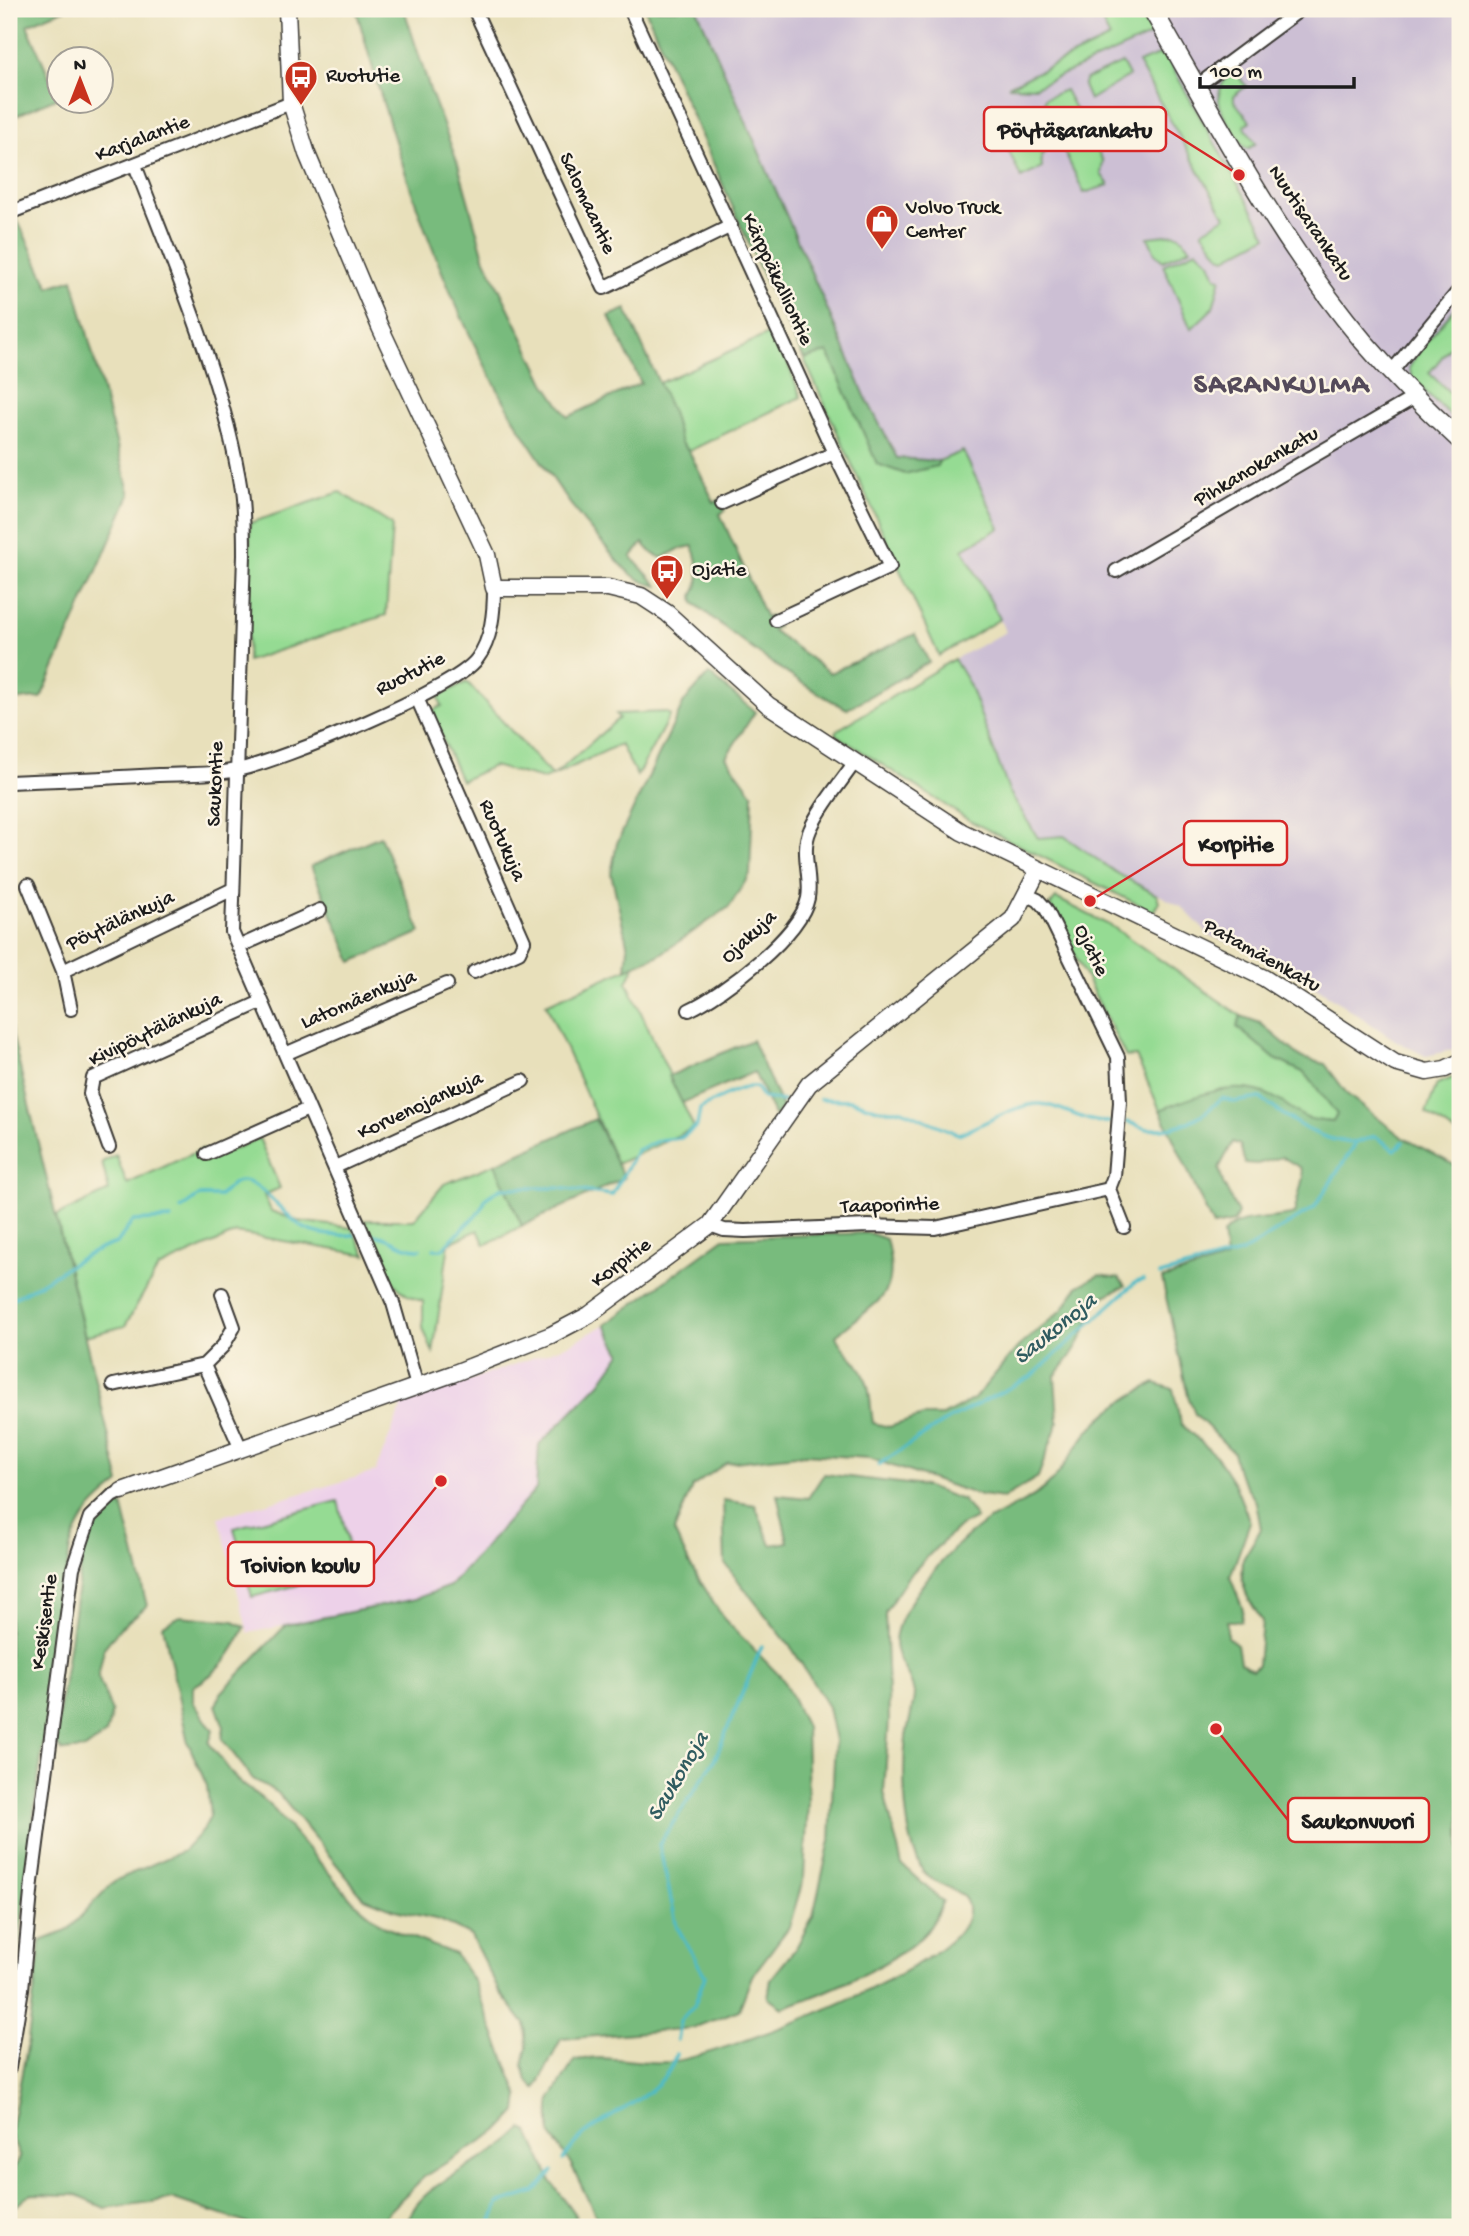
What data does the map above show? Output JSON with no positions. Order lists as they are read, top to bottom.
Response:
{
  "streets": {
    "main road": ["Nuutisarankatu"],
    "street": [
      "Karjalantie",
      "Salomaantie",
      "Kärppäkalliontie",
      "Pihkanokankatu",
      "Ruotutie",
      "Saukontie",
      "Ruotukuja",
      "Pöytälänkuja",
      "Ojakuja",
      "Ojatie",
      "Patamäenkatu",
      "Latomäenkuja",
      "Kivipöytälänkuja",
      "Korvenojankuja",
      "Taaporintie",
      "Korpitie",
      "Keskisentie"
    ]
  },
  "crossings": [
    ["Karjalantie", "Ruotutie"],
    ["Karjalantie", "Saukontie"],
    ["Salomaantie", "Kärppäkalliontie"],
    ["Nuutisarankatu", "Pihkanokankatu"],
    ["Ruotutie", "Saukontie"],
    ["Ruotutie", "Ruotukuja"],
    ["Saukontie", "Pöytälänkuja"],
    ["Saukontie", "Latomäenkuja"],
    ["Saukontie", "Kivipöytälänkuja"],
    ["Saukontie", "Korvenojankuja"],
    ["Saukontie", "Korpitie"],
    ["Ojatie", "Taaporintie"],
    ["Ojatie", "Korpitie"],
    ["Taaporintie", "Korpitie"],
    ["Korpitie", "Keskisentie"]
  ],
  "districts": ["SARANKULMA"],
  "water": ["Saukonoja"],
  "places": {
    "bus stop": ["Ruotutie", "Ojatie"],
    "other": [
      "Pöytäsarankatu",
      "Korpitie",
      "Toivion koulu",
      "Saukonvuori"
    ],
    "shop": ["Volvo Truck Center"]
  },
  "scale_bar": "100 m",
  "north": "top"
}
